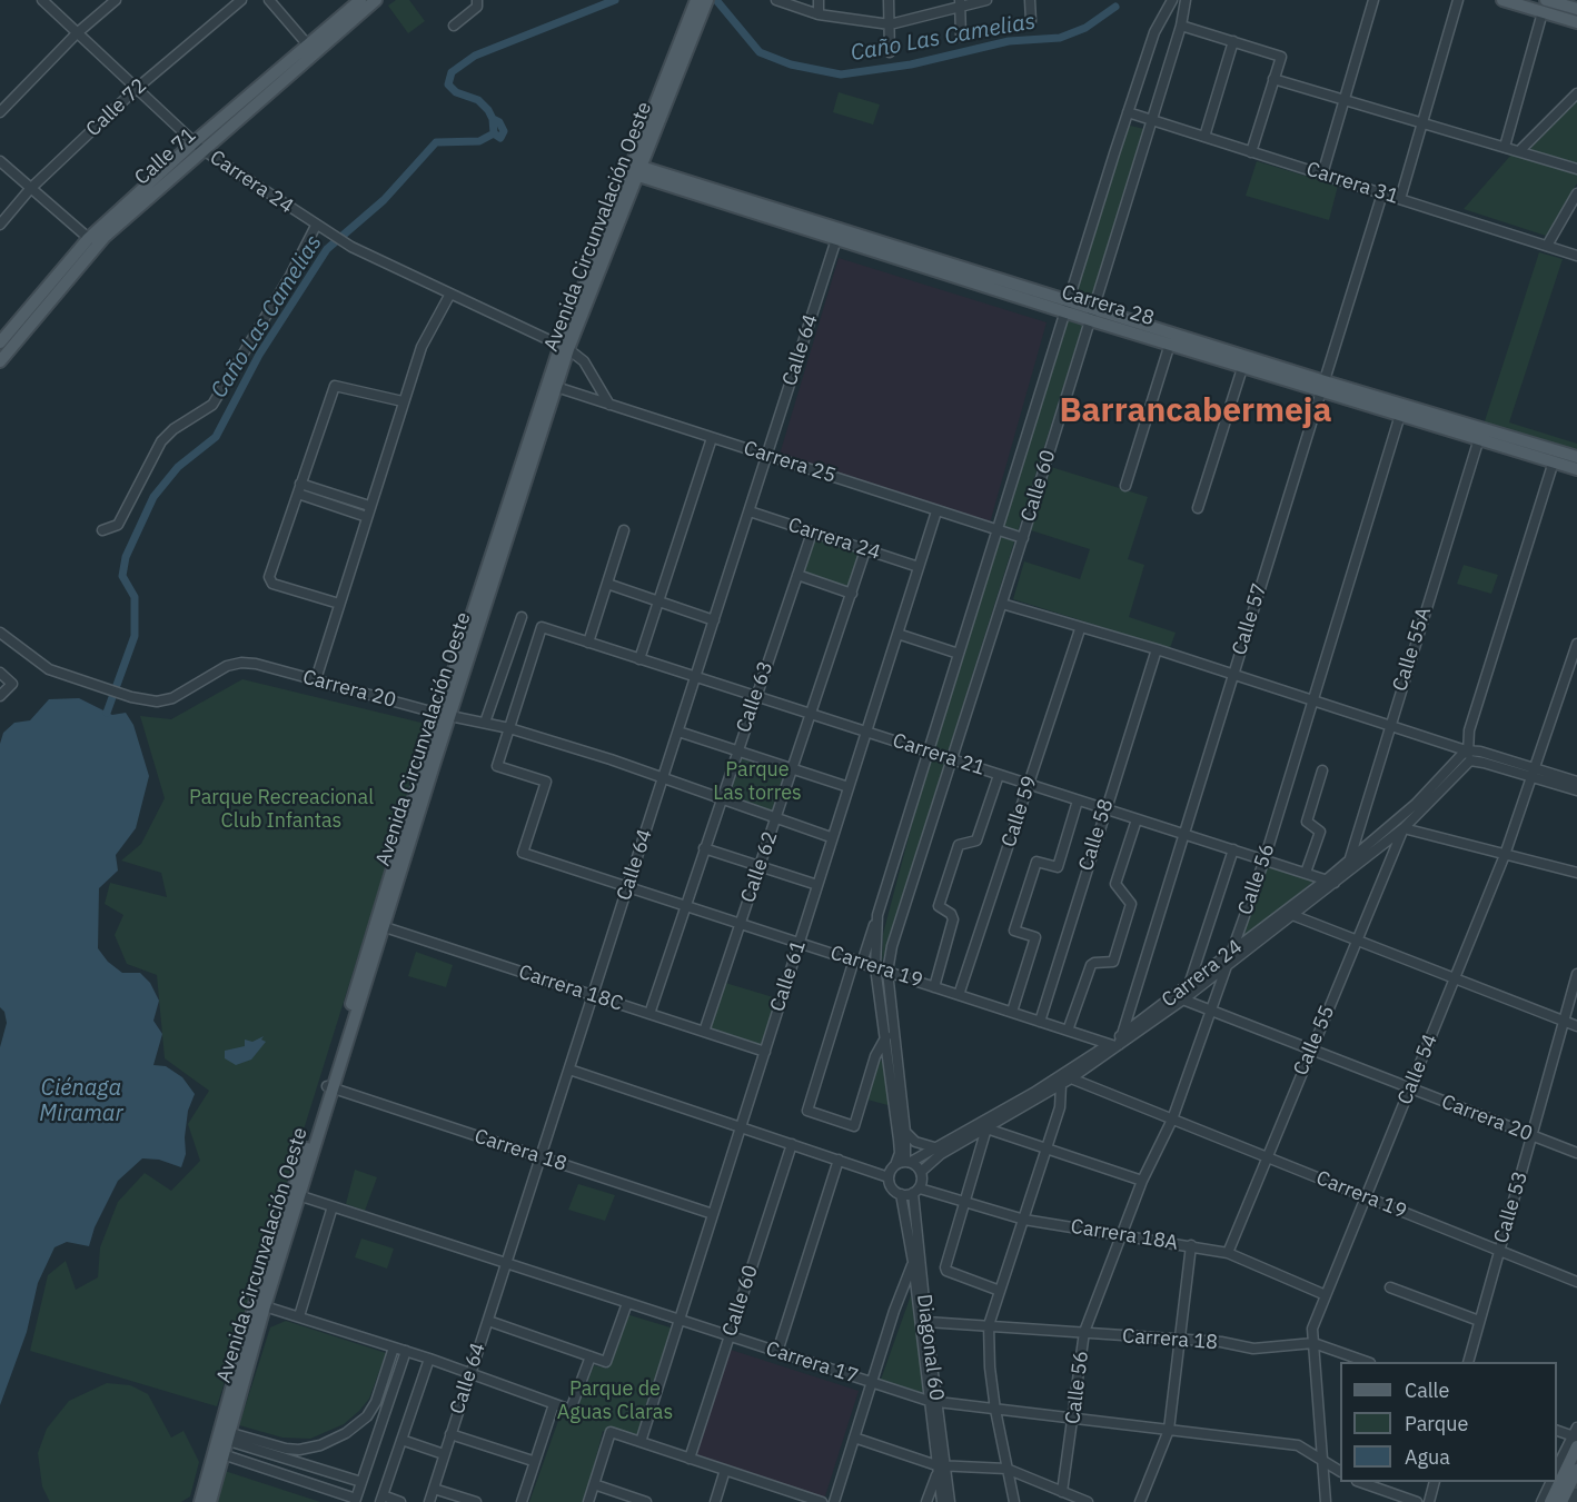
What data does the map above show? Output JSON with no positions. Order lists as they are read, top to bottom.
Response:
{
  "streets": {
    "main road": ["Calle 71", "Avenida Circunvalación Oeste", "Carrera 28"],
    "street": [
      "Calle 72",
      "Carrera 24",
      "Carrera 31",
      "Calle 64",
      "Carrera 25",
      "Calle 60",
      "Calle 57",
      "Calle 55A",
      "Carrera 20",
      "Calle 63",
      "Carrera 21",
      "Calle 59",
      "Calle 58",
      "Calle 62",
      "Calle 56",
      "Carrera 19",
      "Calle 61",
      "Carrera 18C",
      "Calle 55",
      "Calle 54",
      "Carrera 18",
      "Calle 53",
      "Carrera 18A",
      "Diagonal 60",
      "Carrera 17"
    ]
  },
  "crossings": [
    ["Calle 72", "Carrera 24"],
    ["Calle 71", "Carrera 24"],
    ["Carrera 24", "Avenida Circunvalación Oeste"],
    ["Carrera 24", "Calle 64"],
    ["Carrera 24", "Calle 57"],
    ["Carrera 24", "Calle 55A"],
    ["Carrera 24", "Carrera 20"],
    ["Carrera 24", "Calle 63"],
    ["Carrera 24", "Carrera 21"],
    ["Carrera 24", "Calle 62"],
    ["Carrera 24", "Calle 56"],
    ["Carrera 24", "Carrera 19"],
    ["Carrera 24", "Calle 61"],
    ["Carrera 24", "Calle 55"],
    ["Carrera 24", "Carrera 18A"],
    ["Carrera 24", "Diagonal 60"],
    ["Carrera 31", "Calle 60"],
    ["Carrera 31", "Calle 57"],
    ["Avenida Circunvalación Oeste", "Carrera 28"],
    ["Avenida Circunvalación Oeste", "Carrera 25"],
    ["Avenida Circunvalación Oeste", "Carrera 20"],
    ["Avenida Circunvalación Oeste", "Carrera 18C"],
    ["Avenida Circunvalación Oeste", "Carrera 18"],
    ["Avenida Circunvalación Oeste", "Carrera 17"],
    ["Carrera 28", "Calle 64"],
    ["Carrera 28", "Calle 60"],
    ["Carrera 28", "Calle 57"],
    ["Carrera 28", "Calle 55A"],
    ["Carrera 28", "Calle 56"],
    ["Calle 64", "Carrera 25"],
    ["Calle 64", "Carrera 20"],
    ["Calle 64", "Carrera 21"],
    ["Calle 64", "Carrera 19"],
    ["Calle 64", "Carrera 18C"],
    ["Calle 64", "Carrera 18"],
    ["Calle 64", "Carrera 17"],
    ["Carrera 25", "Calle 60"],
    ["Carrera 25", "Calle 61"],
    ["Calle 60", "Carrera 21"],
    ["Calle 60", "Carrera 19"],
    ["Calle 60", "Carrera 17"],
    ["Calle 57", "Carrera 21"],
    ["Calle 57", "Carrera 19"],
    ["Carrera 20", "Calle 63"],
    ["Carrera 20", "Carrera 21"],
    ["Carrera 20", "Calle 62"],
    ["Carrera 20", "Calle 56"],
    ["Carrera 20", "Carrera 19"],
    ["Carrera 20", "Calle 55"],
    ["Carrera 20", "Calle 54"],
    ["Carrera 20", "Calle 53"],
    ["Calle 63", "Carrera 21"],
    ["Calle 63", "Carrera 19"],
    ["Calle 63", "Carrera 18C"],
    ["Carrera 21", "Calle 59"],
    ["Carrera 21", "Calle 58"],
    ["Carrera 21", "Calle 62"],
    ["Carrera 21", "Calle 56"],
    ["Carrera 21", "Carrera 19"],
    ["Carrera 21", "Calle 61"],
    ["Calle 59", "Carrera 19"],
    ["Calle 58", "Carrera 19"],
    ["Calle 62", "Carrera 19"],
    ["Calle 62", "Carrera 18C"],
    ["Calle 56", "Carrera 19"],
    ["Calle 56", "Carrera 18"],
    ["Calle 56", "Carrera 18A"],
    ["Calle 56", "Carrera 17"],
    ["Carrera 19", "Calle 61"],
    ["Carrera 19", "Calle 55"],
    ["Carrera 19", "Calle 54"],
    ["Carrera 19", "Calle 53"],
    ["Calle 61", "Carrera 18C"],
    ["Calle 61", "Carrera 18"],
    ["Calle 61", "Carrera 17"],
    ["Calle 55", "Carrera 18A"],
    ["Calle 54", "Carrera 18"],
    ["Calle 54", "Carrera 18A"],
    ["Calle 54", "Carrera 17"],
    ["Carrera 18", "Diagonal 60"],
    ["Carrera 18A", "Diagonal 60"],
    ["Diagonal 60", "Carrera 17"]
  ],
  "districts": ["Barrancabermeja"],
  "water": ["Caño Las Camelias", "Ciénaga Miramar"],
  "parks": ["Parque Las torres", "Parque Recreacional Club Infantas", "Parque de Aguas Claras"],
  "legend": ["Calle", "Parque", "Agua"]
}
